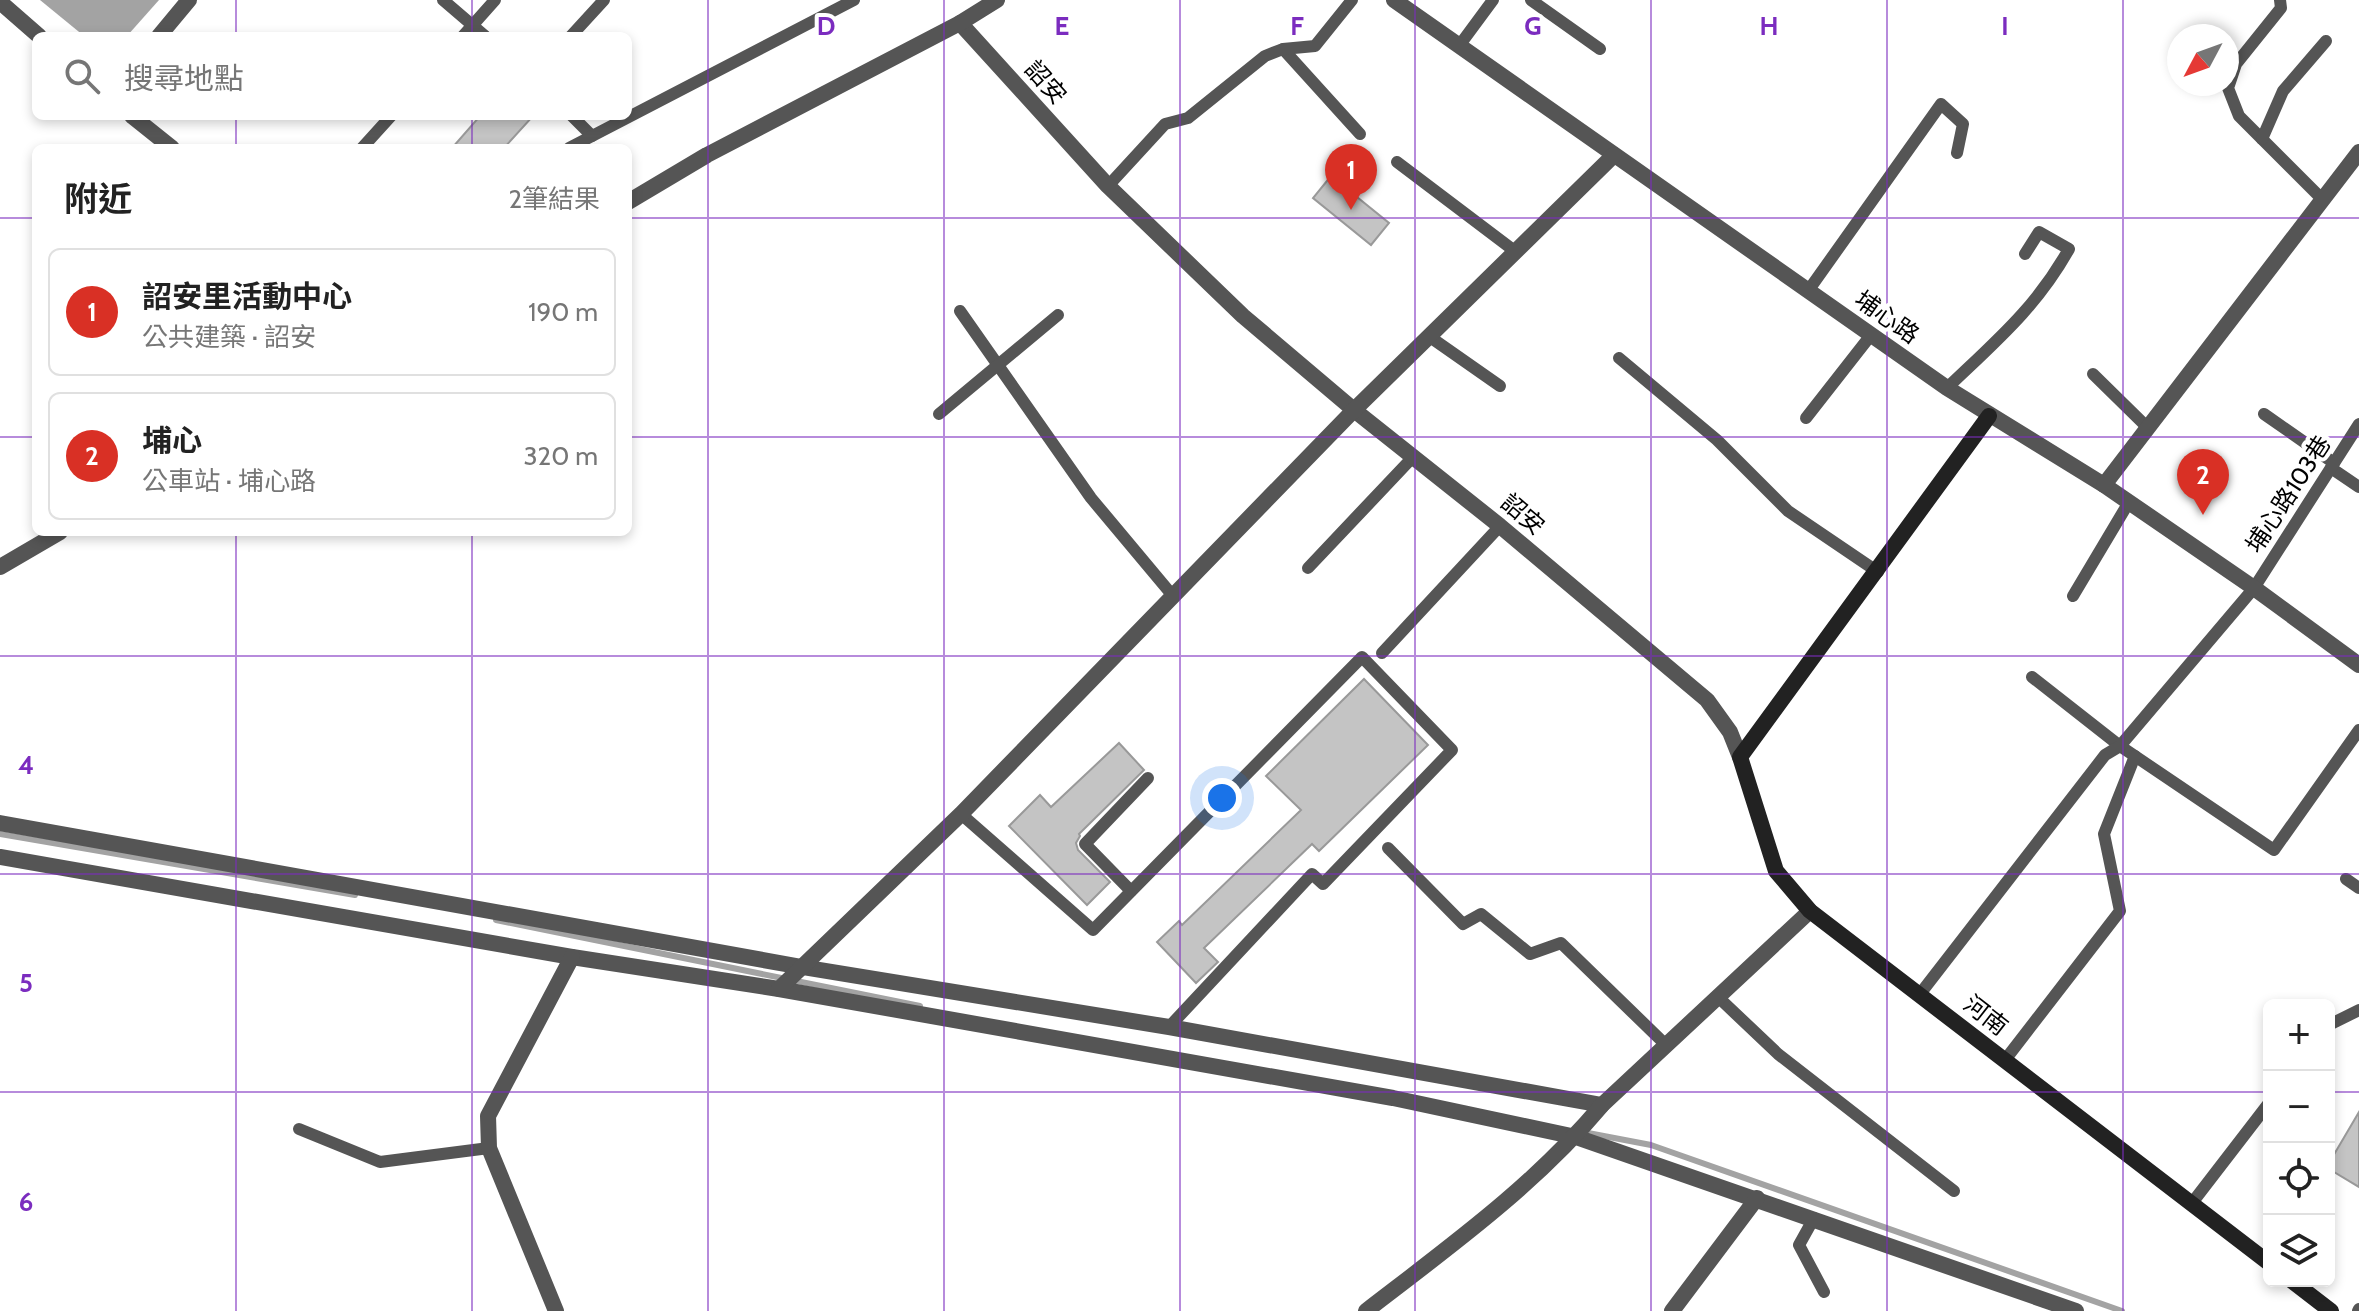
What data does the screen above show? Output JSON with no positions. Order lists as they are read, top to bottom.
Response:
{
  "streets": {
    "street": ["詔安", "埔心路", "河南"],
    "lane": ["埔心路103巷"]
  },
  "crossings": [
    ["詔安", "河南"],
    ["埔心路", "埔心路103巷"],
    ["埔心路103巷", "河南"]
  ],
  "north": "bottom left",
  "page": {
    "search": "搜尋地點",
    "pins": ["1", "2"],
    "heading": ["附近", "2筆結果"],
    "list": [
      {
        "mark": "1",
        "name": "詔安里活動中心",
        "note": "公共建築 · 詔安",
        "value": "190 m"
      },
      {
        "mark": "2",
        "name": "埔心",
        "note": "公車站 · 埔心路",
        "value": "320 m"
      }
    ],
    "map_buttons": ["+", "−"]
  },
  "grid": {
    "columns": [
      "D",
      "E",
      "F",
      "G",
      "H",
      "I"
    ],
    "rows": ["4", "5", "6"]
  }
}
